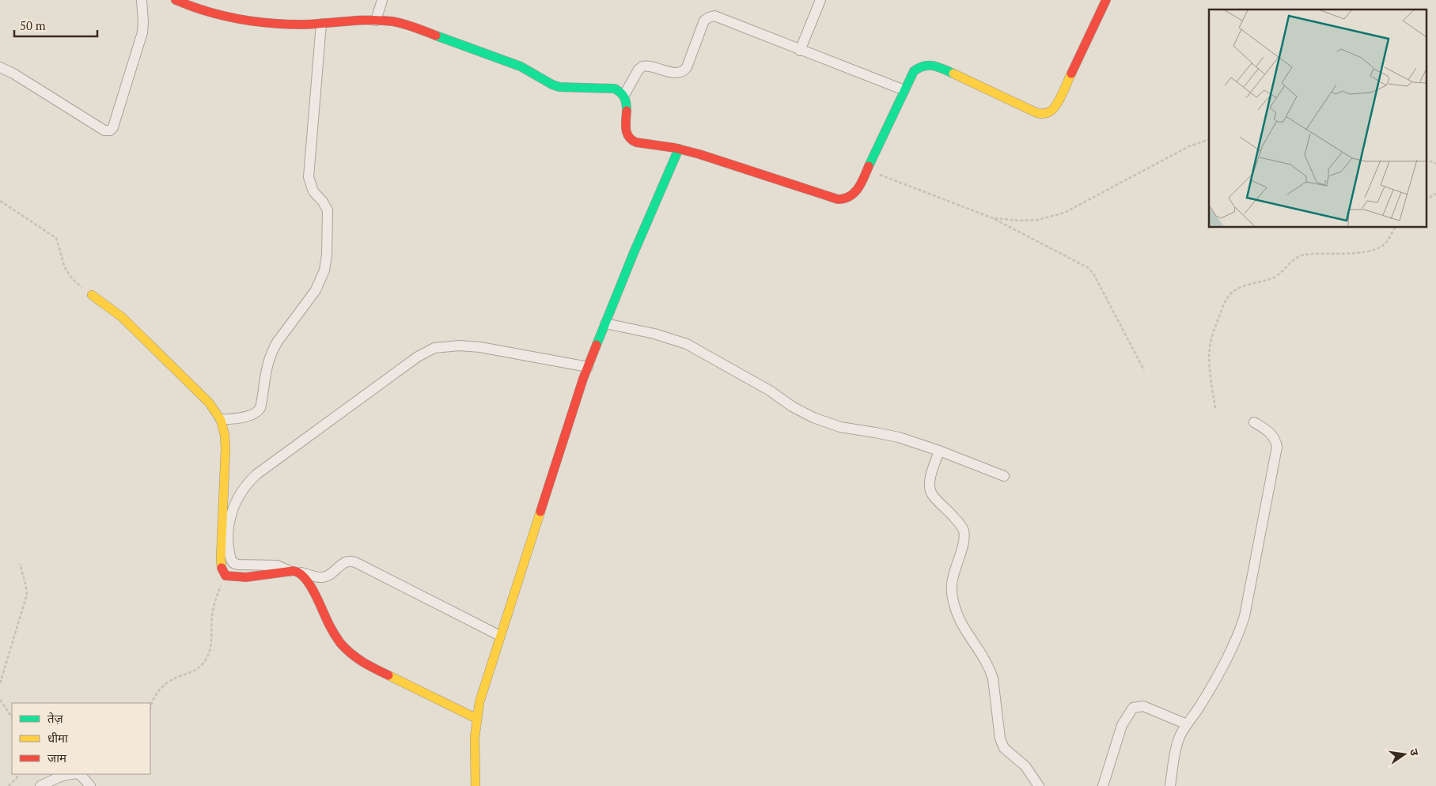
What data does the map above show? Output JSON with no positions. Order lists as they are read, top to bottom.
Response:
{
  "legend": ["तेज़", "धीमा", "जाम"],
  "scale_bar": "50 m",
  "north": "right"
}
